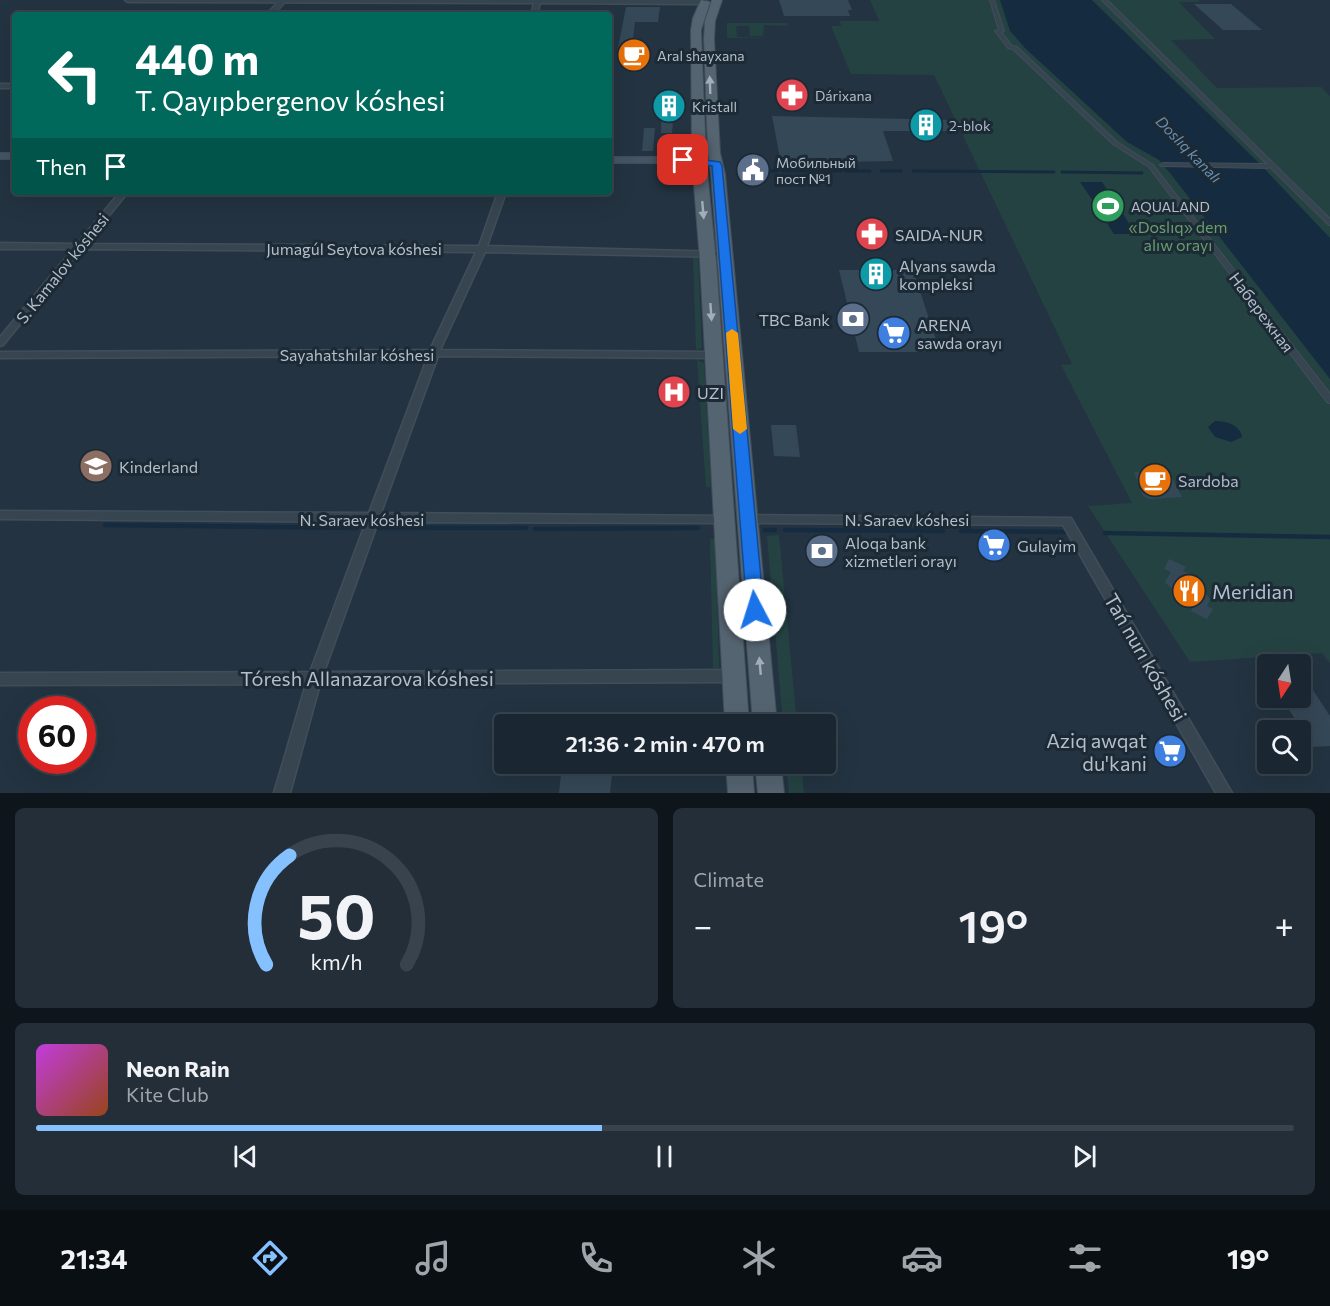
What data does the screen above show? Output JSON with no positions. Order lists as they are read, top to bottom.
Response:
{
  "streets": {
    "street": [
      "Jumagúl Seytova kóshesi",
      "S. Kamalov kóshesi",
      "Набережная",
      "Sayahatshılar kóshesi",
      "N. Saraev kóshesi",
      "Tań nurı kóshesi",
      "Tóresh Allanazarova kóshesi"
    ]
  },
  "crossings": [
    ["Jumagúl Seytova kóshesi", "S. Kamalov kóshesi"],
    ["N. Saraev kóshesi", "Tań nurı kóshesi"]
  ],
  "water": ["Doslıq kanalı"],
  "parks": ["«Doslıq» dem alıw orayı"],
  "places": {
    "cafe": ["Aral shayxana", "Sardoba"],
    "pharmacy": ["Dárixana", "SAIDA-NUR"],
    "building": ["Kristall", "2-blok", "Alyans sawda kompleksi"],
    "public building": ["Мобильный пост №1"],
    "sports": ["AQUALAND"],
    "bank": ["TBC Bank", "Aloqa bank xizmetleri orayı"],
    "supermarket": ["ARENA sawda orayı", "Gulayim", "Aziq awqat du'kani"],
    "hospital": ["UZI"],
    "school or university": ["Kinderland"],
    "restaurant": ["Meridian"]
  },
  "north": "bottom",
  "page": {
    "turn": ["440 m", "T. Qayıpbergenov kóshesi"],
    "then": "Then",
    "limit": "60",
    "trip": "21:36 · 2 min · 470 m",
    "tile": "Climate",
    "heat": ["−", "19°", "+"],
    "song": ["Neon Rain", "Kite Club"],
    "tabs": ["21:34", "19°"],
    "gauge": ["50", "km/h"]
  }
}
